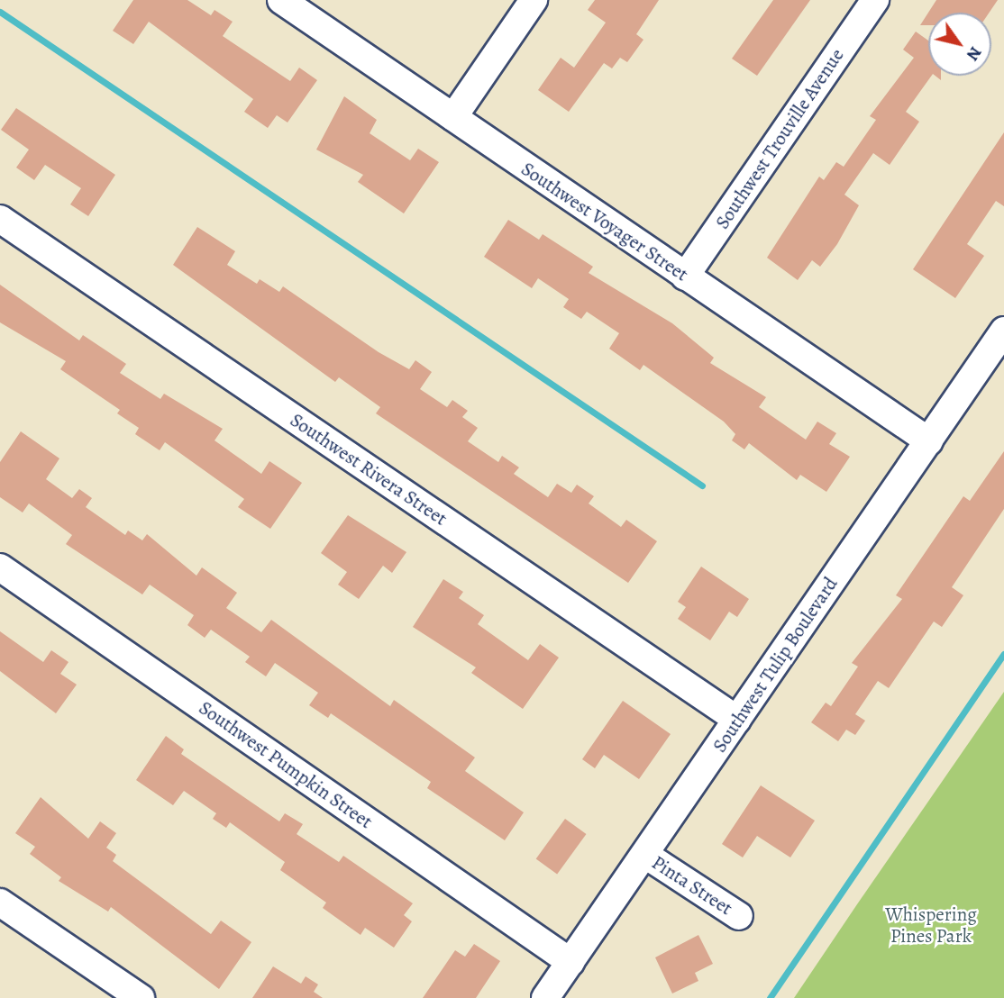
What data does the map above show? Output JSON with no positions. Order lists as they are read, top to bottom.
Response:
{
  "streets": {
    "street": [
      "Southwest Trouville Avenue",
      "Southwest Voyager Street",
      "Southwest Rivera Street",
      "Southwest Tulip Boulevard",
      "Southwest Pumpkin Street",
      "Pinta Street"
    ]
  },
  "crossings": [
    ["Southwest Trouville Avenue", "Southwest Voyager Street"],
    ["Southwest Voyager Street", "Southwest Tulip Boulevard"],
    ["Southwest Rivera Street", "Southwest Tulip Boulevard"],
    ["Southwest Tulip Boulevard", "Southwest Pumpkin Street"],
    ["Southwest Tulip Boulevard", "Pinta Street"]
  ],
  "parks": ["Whispering Pines Park"],
  "north": "bottom right"
}
